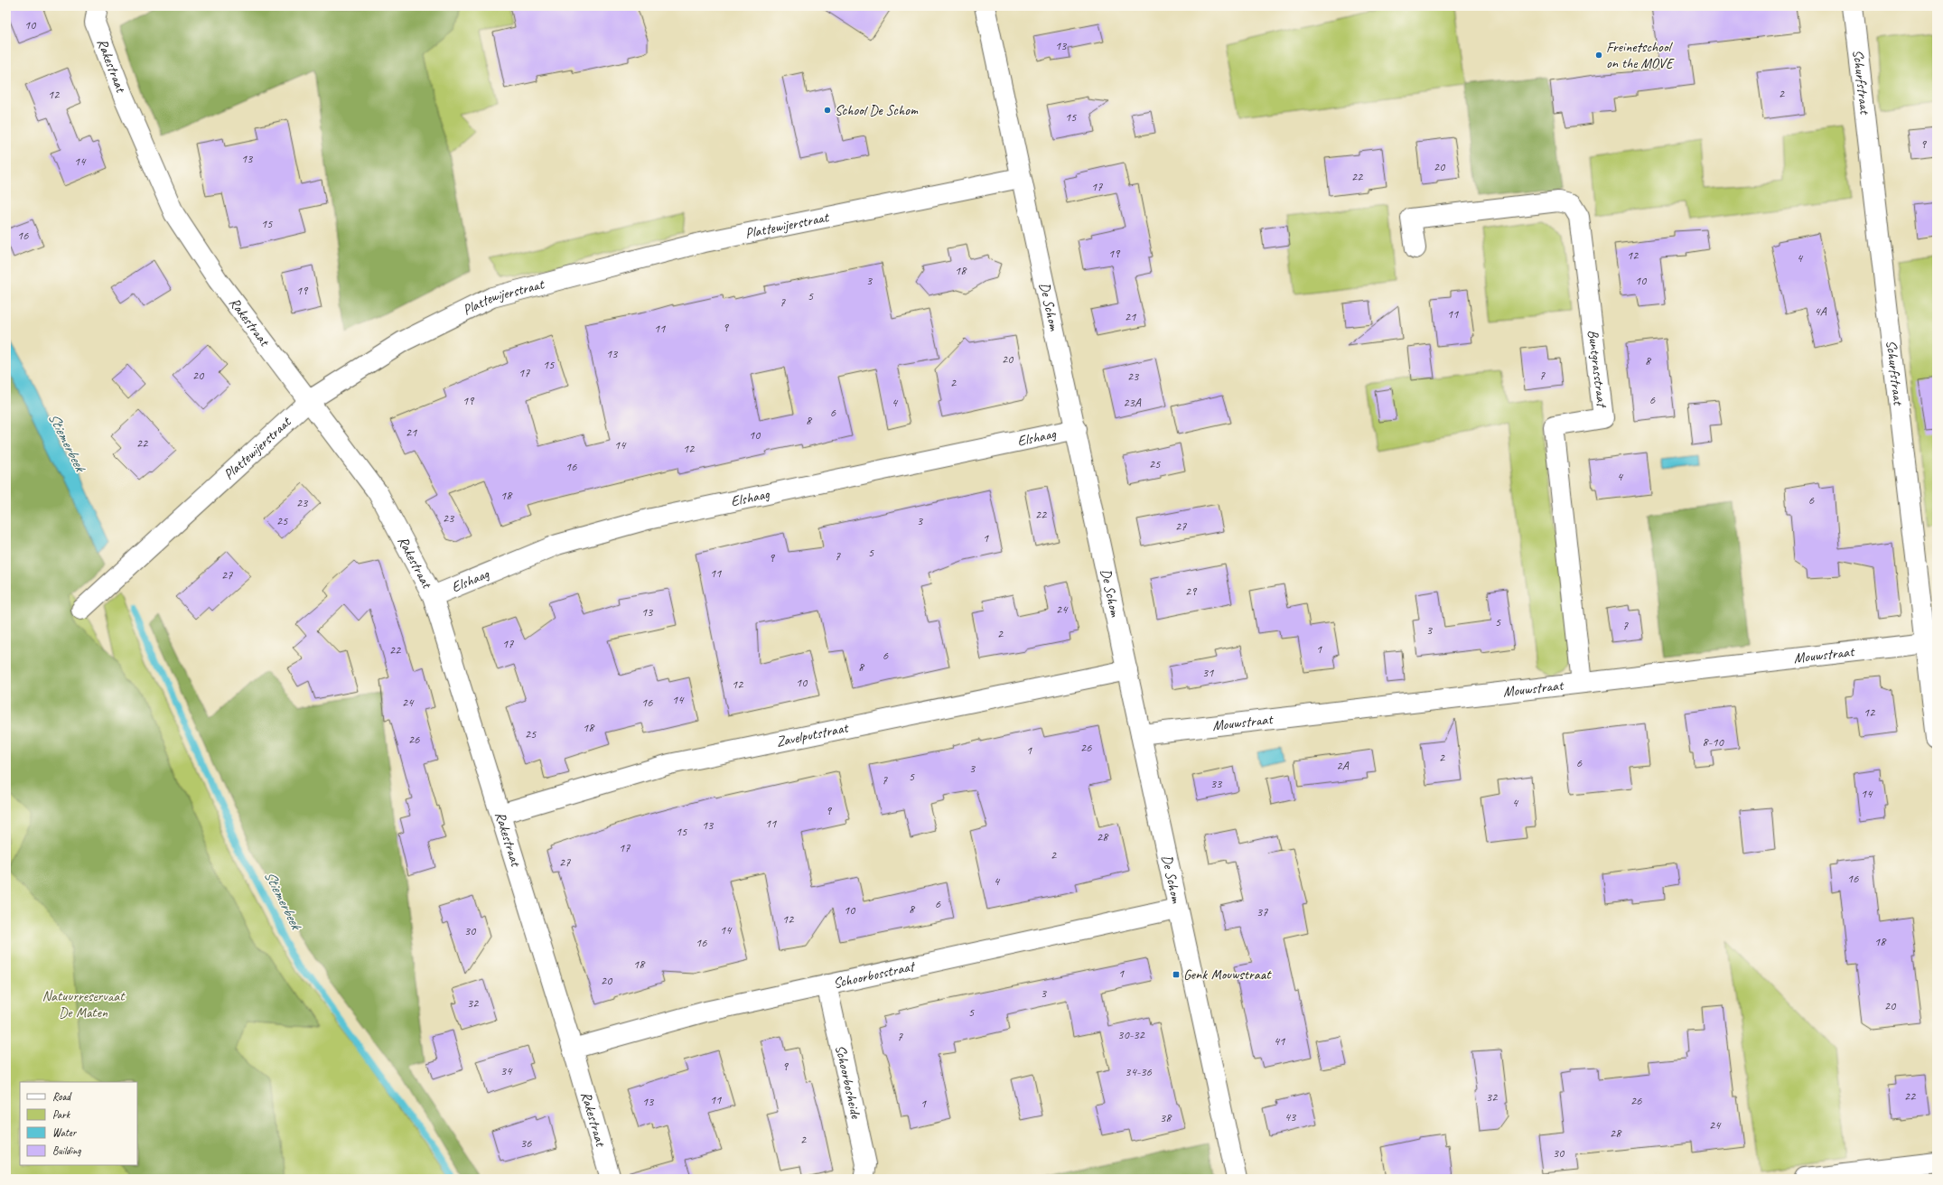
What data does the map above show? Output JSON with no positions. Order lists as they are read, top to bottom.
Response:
{
  "streets": {
    "street": [
      "Rakestraat",
      "Schurfstraat",
      "Plattewijerstraat",
      "De Schom",
      "Buntgrasstraat",
      "Elshaag",
      "Mouwstraat",
      "Zavelputstraat",
      "Schoorbosstraat",
      "Schoorbosheide"
    ]
  },
  "crossings": [
    ["Rakestraat", "Plattewijerstraat"],
    ["Rakestraat", "Elshaag"],
    ["Rakestraat", "Zavelputstraat"],
    ["Rakestraat", "Schoorbosstraat"],
    ["Schurfstraat", "Mouwstraat"],
    ["Plattewijerstraat", "De Schom"],
    ["De Schom", "Elshaag"],
    ["De Schom", "Mouwstraat"],
    ["De Schom", "Zavelputstraat"],
    ["De Schom", "Schoorbosstraat"],
    ["Buntgrasstraat", "Mouwstraat"],
    ["Schoorbosstraat", "Schoorbosheide"]
  ],
  "water": ["Stiemerbeek"],
  "parks": ["Natuurreservaat De Maten"],
  "places": {
    "other": ["Freinetschool on the MOVE", "School De Schom"],
    "transit": ["Genk Mouwstraat"]
  },
  "house_numbers": [
    "10",
    "13",
    "2",
    "12",
    "15",
    "9",
    "13",
    "14",
    "20",
    "22",
    "17",
    "15",
    "16",
    "19",
    "12",
    "4",
    "18",
    "3",
    "10",
    "19",
    "5",
    "7",
    "4A",
    "11",
    "21",
    "9",
    "11",
    "13",
    "20",
    "8",
    "15",
    "17",
    "20",
    "7",
    "23",
    "2",
    "6",
    "19",
    "4",
    "23A",
    "6",
    "8",
    "21",
    "10",
    "22",
    "14",
    "12",
    "25",
    "16",
    "4",
    "18",
    "6",
    "23",
    "22",
    "23",
    "25",
    "3",
    "27",
    "1",
    "5",
    "7",
    "9",
    "11",
    "27",
    "29",
    "24",
    "13",
    "5",
    "7",
    "3",
    "2",
    "17",
    "1",
    "22",
    "6",
    "8",
    "31",
    "10",
    "12",
    "14",
    "24",
    "16",
    "12",
    "18",
    "25",
    "26",
    "8-10",
    "26",
    "1",
    "2",
    "6",
    "2A",
    "3",
    "5",
    "7",
    "33",
    "14",
    "4",
    "9",
    "11",
    "13",
    "15",
    "28",
    "17",
    "2",
    "27",
    "16",
    "4",
    "6",
    "8",
    "10",
    "37",
    "12",
    "14",
    "30",
    "18",
    "16",
    "18",
    "1",
    "20",
    "3",
    "32",
    "20",
    "5",
    "30-32",
    "7",
    "41",
    "9",
    "34",
    "34-36",
    "22",
    "32",
    "11",
    "26",
    "13",
    "1",
    "43",
    "38",
    "24",
    "28",
    "2",
    "36",
    "30"
  ],
  "legend": [
    "Road",
    "Park",
    "Water",
    "Building"
  ]
}
